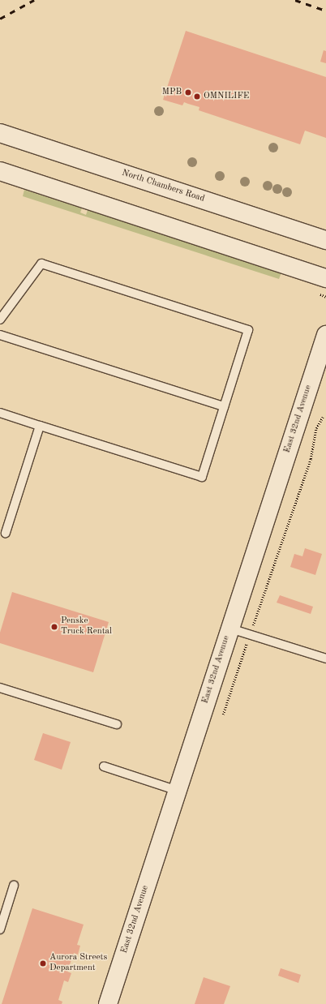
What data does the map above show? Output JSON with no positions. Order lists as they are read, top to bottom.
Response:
{
  "streets": {
    "street": ["North Chambers Road", "East 32nd Avenue"]
  },
  "places": [
    "MPB",
    "OMNILIFE",
    "Penske Truck Rental",
    "Aurora Streets Department"
  ]
}
